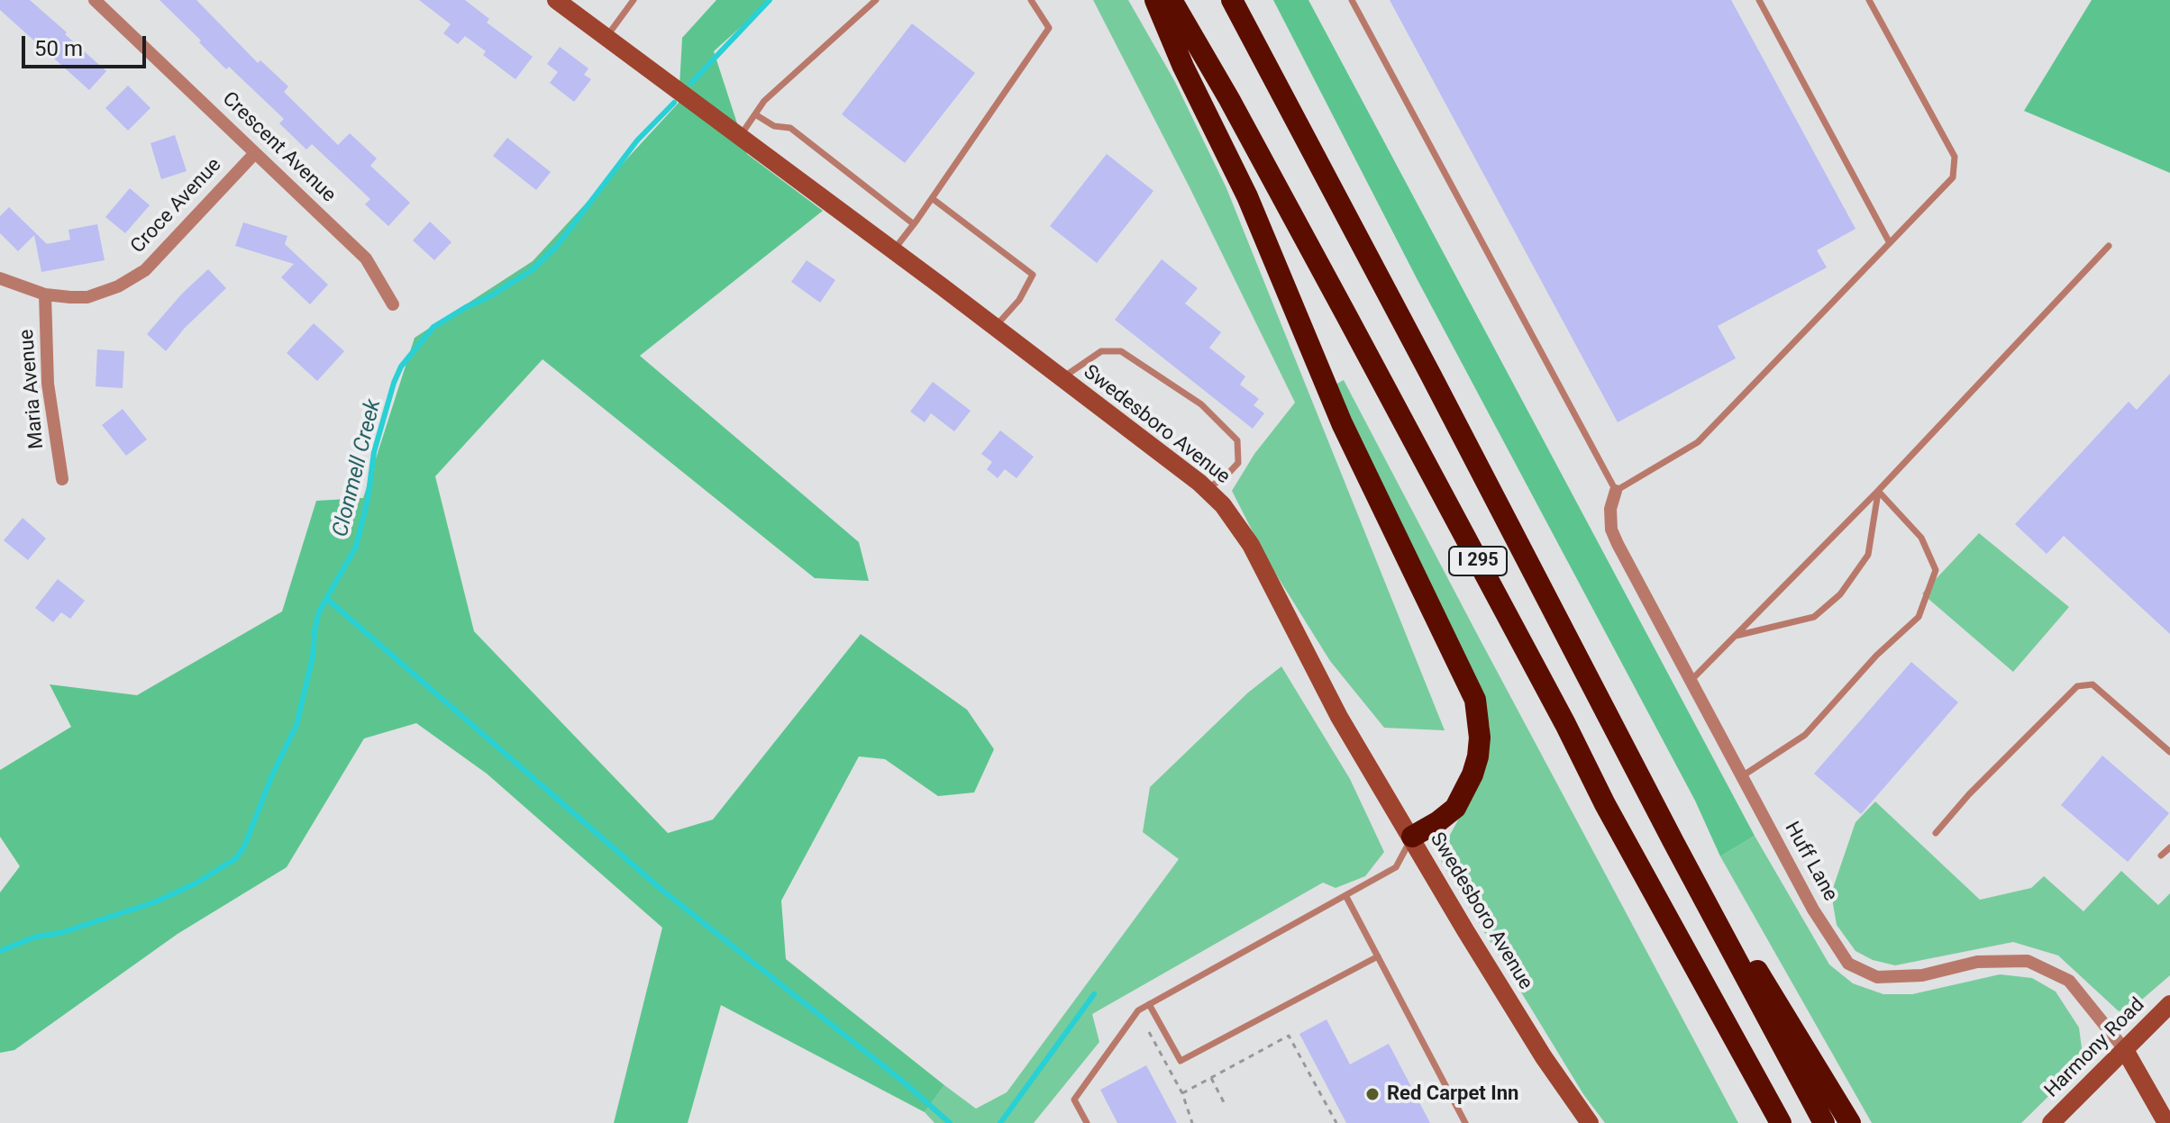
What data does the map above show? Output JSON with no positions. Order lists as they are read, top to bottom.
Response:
{
  "streets": {
    "highway": ["I 295"],
    "street": [
      "Crescent Avenue",
      "Croce Avenue",
      "Maria Avenue",
      "Swedesboro Avenue",
      "Huff Lane",
      "Harmony Road"
    ]
  },
  "crossings": [
    ["Crescent Avenue", "Croce Avenue"],
    ["Croce Avenue", "Maria Avenue"],
    ["Huff Lane", "Harmony Road"]
  ],
  "water": ["Clonmell Creek"],
  "places": ["Red Carpet Inn"],
  "scale_bar": "50 m"
}
